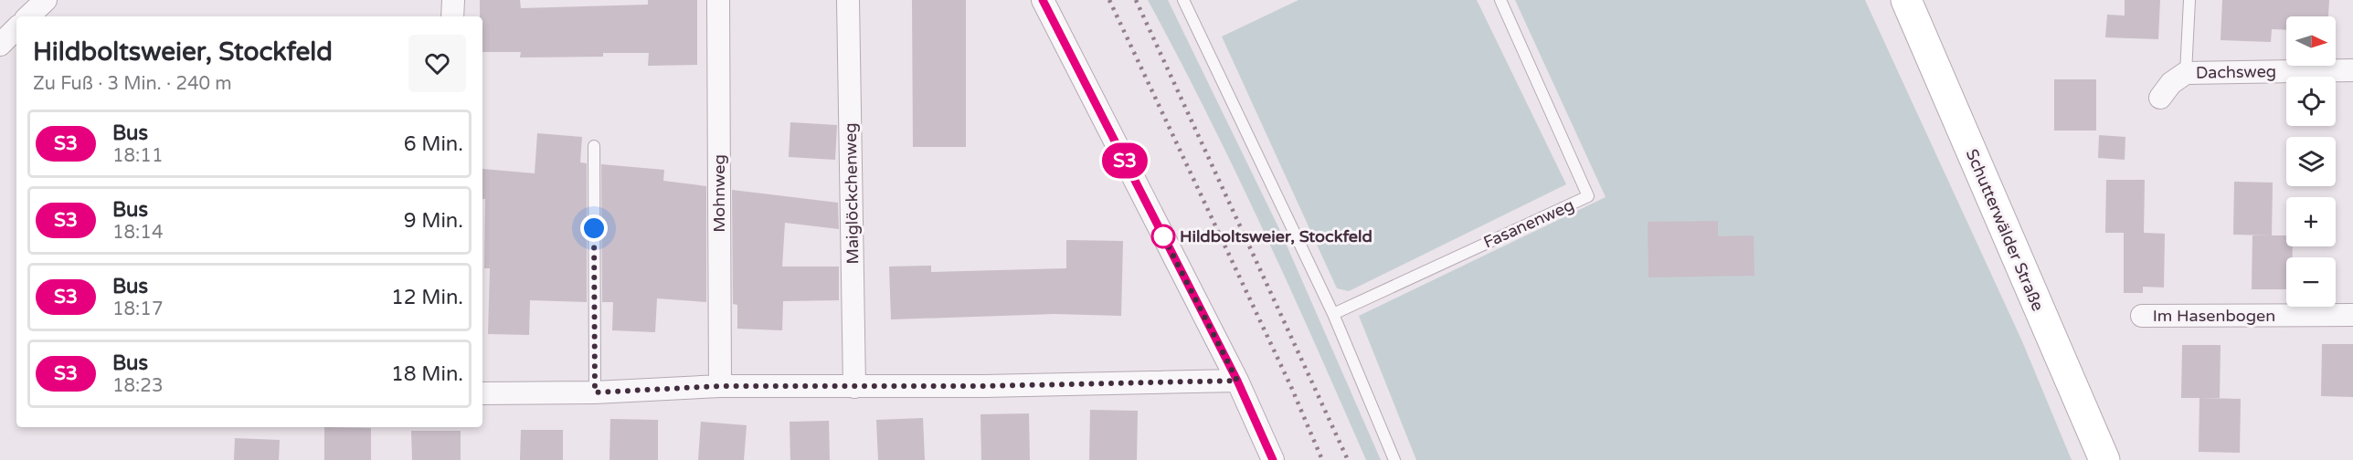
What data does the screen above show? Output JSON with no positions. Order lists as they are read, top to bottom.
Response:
{
  "streets": {
    "main road": ["Schutterwälder Straße"],
    "street": [
      "Dachsweg",
      "Mohnweg",
      "Maiglöckchenweg",
      "Im Hasenbogen"
    ],
    "lane": ["Fasanenweg"]
  },
  "places": ["Hildboltsweier, Stockfeld"],
  "lines": ["bus line S3"],
  "north": "right",
  "page": {
    "on_map": "S3",
    "map_buttons": ["+", "−"],
    "heading": ["Hildboltsweier, Stockfeld", "Zu Fuß · 3 Min. · 240 m"],
    "list": [
      {
        "mark": "S3",
        "name": "Bus",
        "note": "18:11",
        "value": "6 Min."
      },
      {
        "mark": "S3",
        "name": "Bus",
        "note": "18:14",
        "value": "9 Min."
      },
      {
        "mark": "S3",
        "name": "Bus",
        "note": "18:17",
        "value": "12 Min."
      },
      {
        "mark": "S3",
        "name": "Bus",
        "note": "18:23",
        "value": "18 Min."
      }
    ]
  }
}
